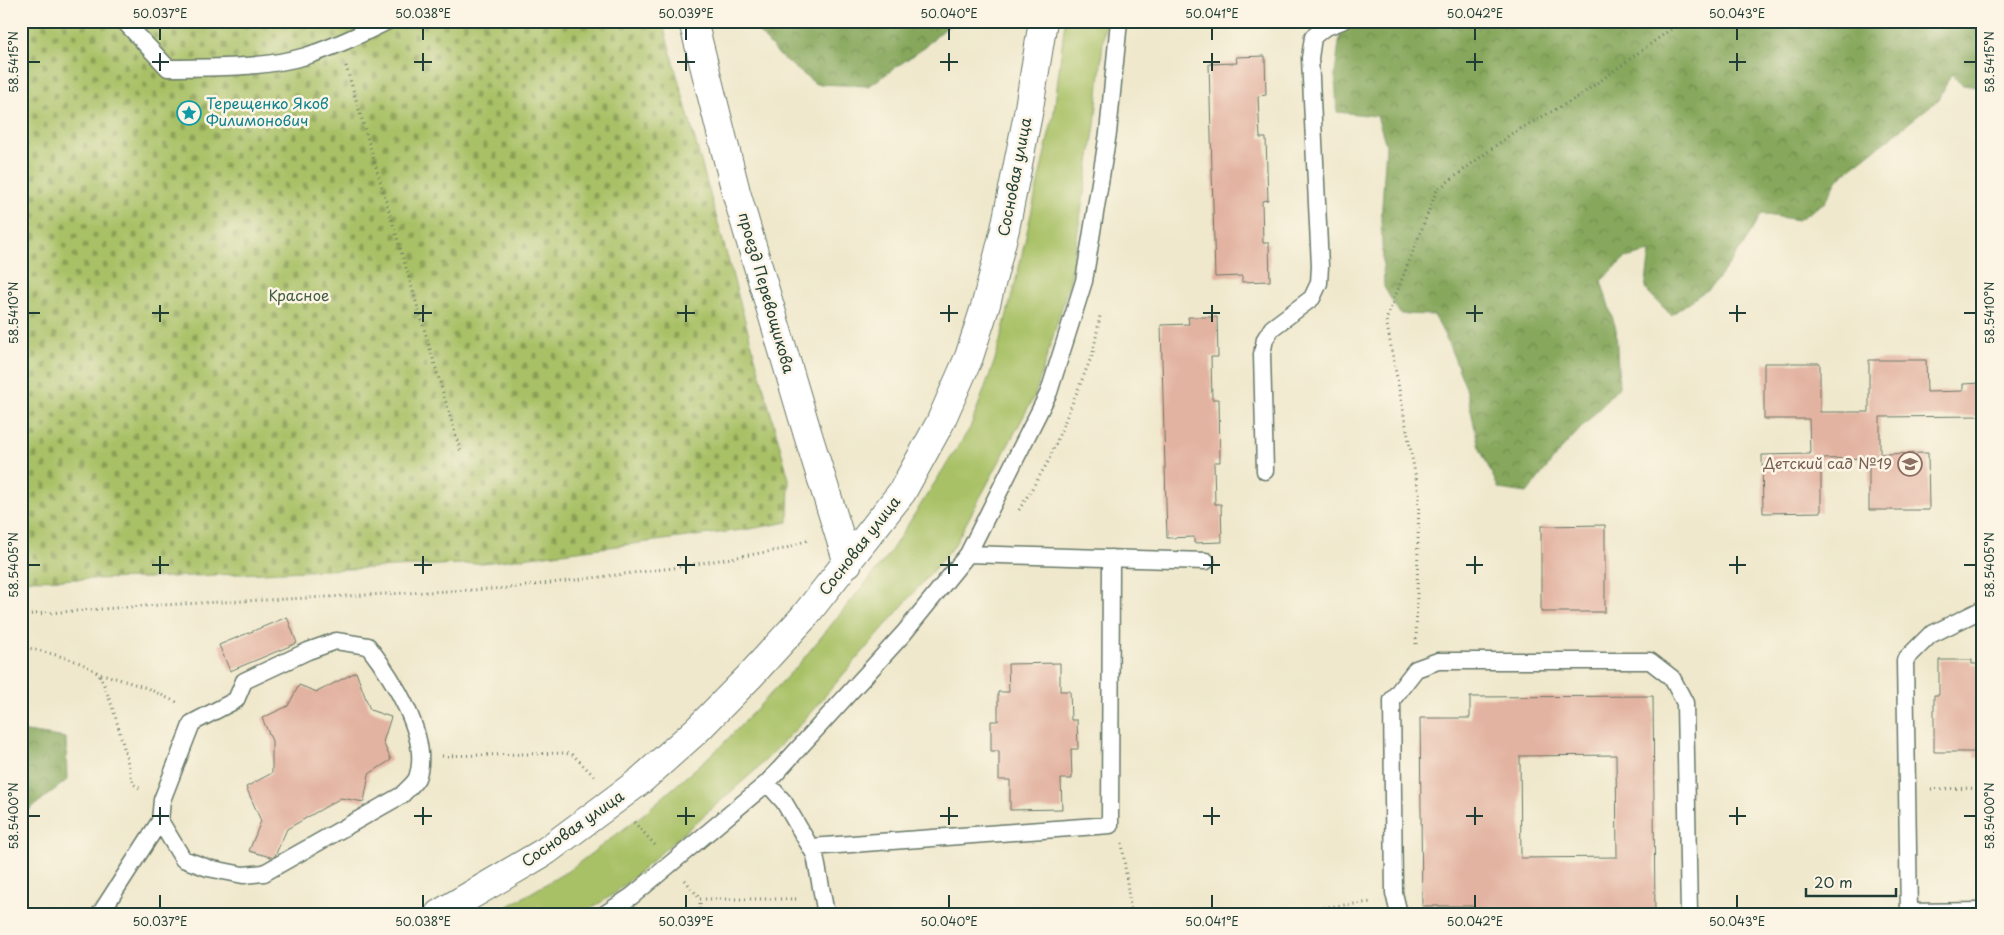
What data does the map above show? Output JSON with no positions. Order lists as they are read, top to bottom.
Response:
{
  "streets": {
    "street": ["Сосновая улица", "проезд Перевощикова"]
  },
  "crossings": [
    ["Сосновая улица", "проезд Перевощикова"]
  ],
  "parks": ["Красное"],
  "places": {
    "place": ["Терещенко Яков Филимонович"],
    "school or university": ["Детский сад №19"]
  },
  "scale_bar": "20 m",
  "coordinates": [
    "50.037°E",
    "50.038°E",
    "50.039°E",
    "50.040°E",
    "50.041°E",
    "50.042°E",
    "50.043°E",
    "58.5415°N",
    "58.5410°N",
    "58.5405°N",
    "58.5400°N"
  ]
}
